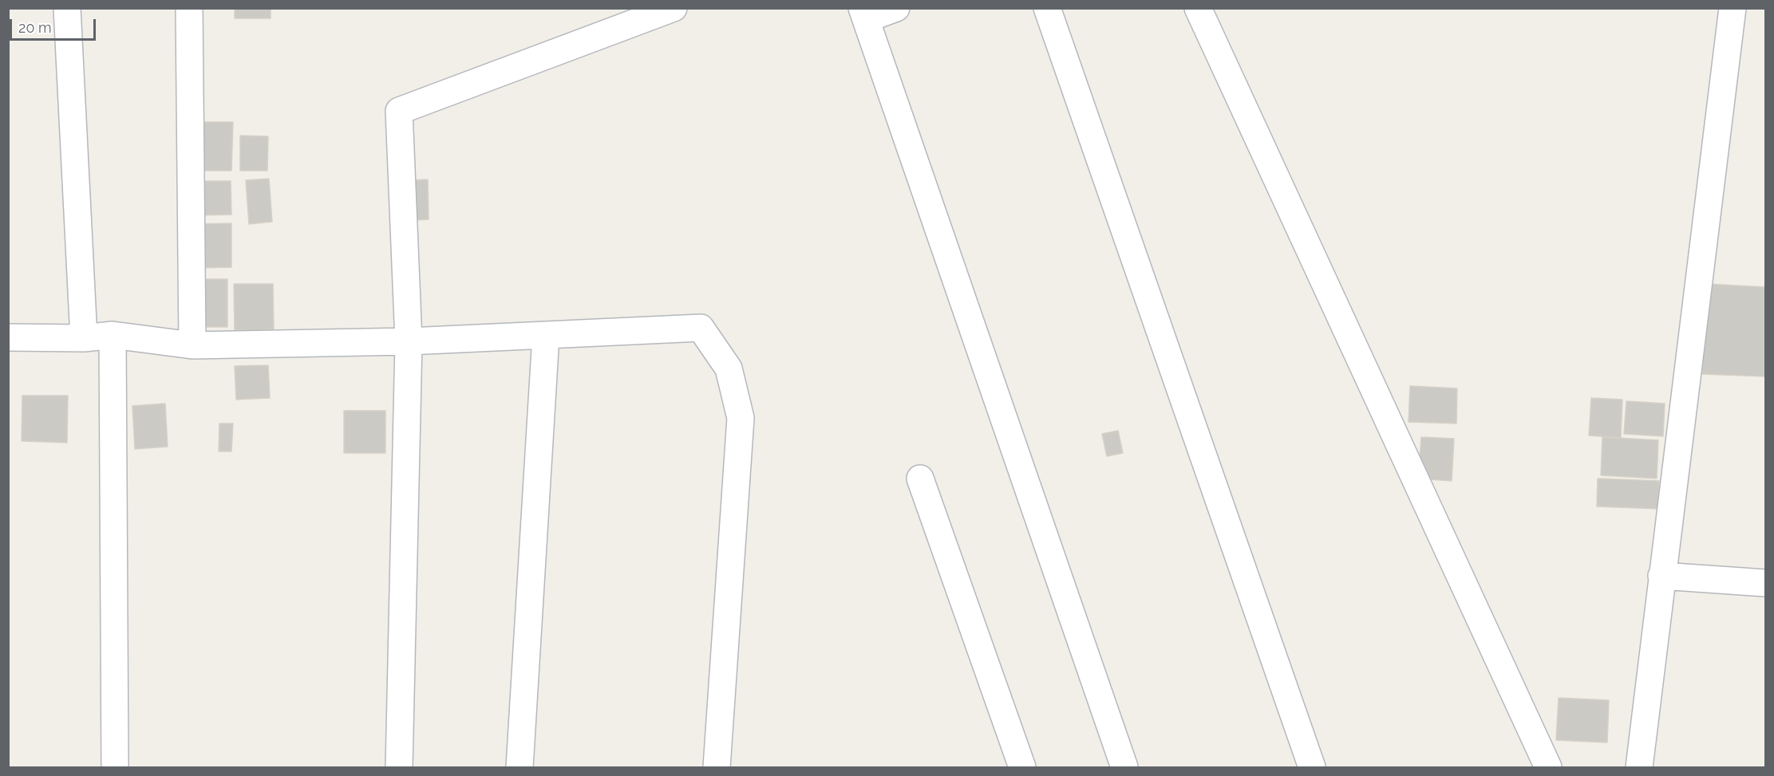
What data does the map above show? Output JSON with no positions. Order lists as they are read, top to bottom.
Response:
{
  "scale_bar": "20 m"
}
